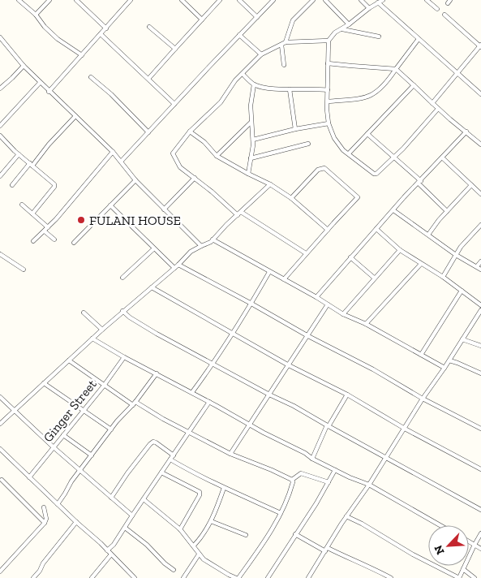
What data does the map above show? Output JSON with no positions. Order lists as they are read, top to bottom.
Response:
{
  "streets": {
    "street": ["Ginger Street"]
  },
  "places": ["FULANI HOUSE"],
  "north": "bottom left"
}
